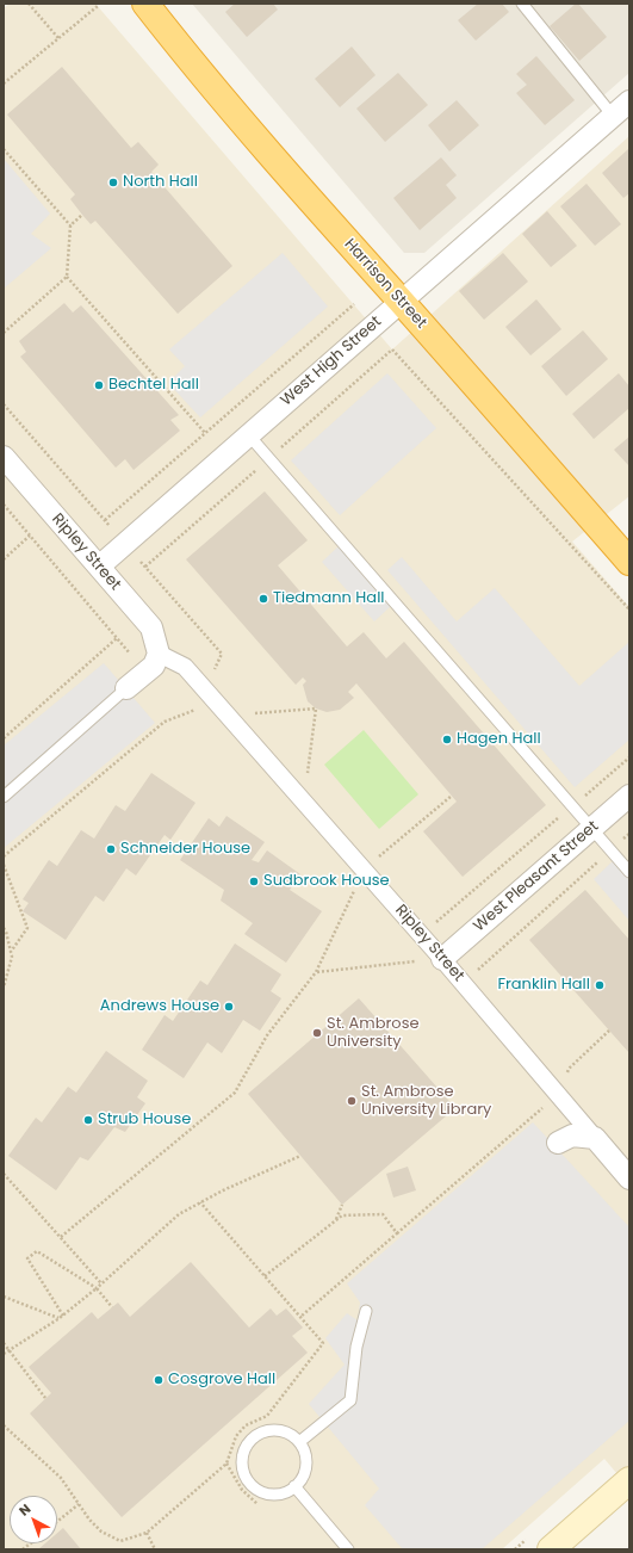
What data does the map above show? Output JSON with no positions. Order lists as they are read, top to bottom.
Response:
{
  "streets": {
    "highway": ["Harrison Street"],
    "street": ["West High Street", "Ripley Street", "West Pleasant Street"]
  },
  "crossings": [
    ["Harrison Street", "West High Street"],
    ["West High Street", "Ripley Street"],
    ["Ripley Street", "West Pleasant Street"]
  ],
  "places": [
    "North Hall",
    "Bechtel Hall",
    "Tiedmann Hall",
    "Hagen Hall",
    "Schneider House",
    "Sudbrook House",
    "Franklin Hall",
    "Andrews House",
    "St. Ambrose University",
    "St. Ambrose University Library",
    "Strub House",
    "Cosgrove Hall"
  ],
  "north": "top left"
}
